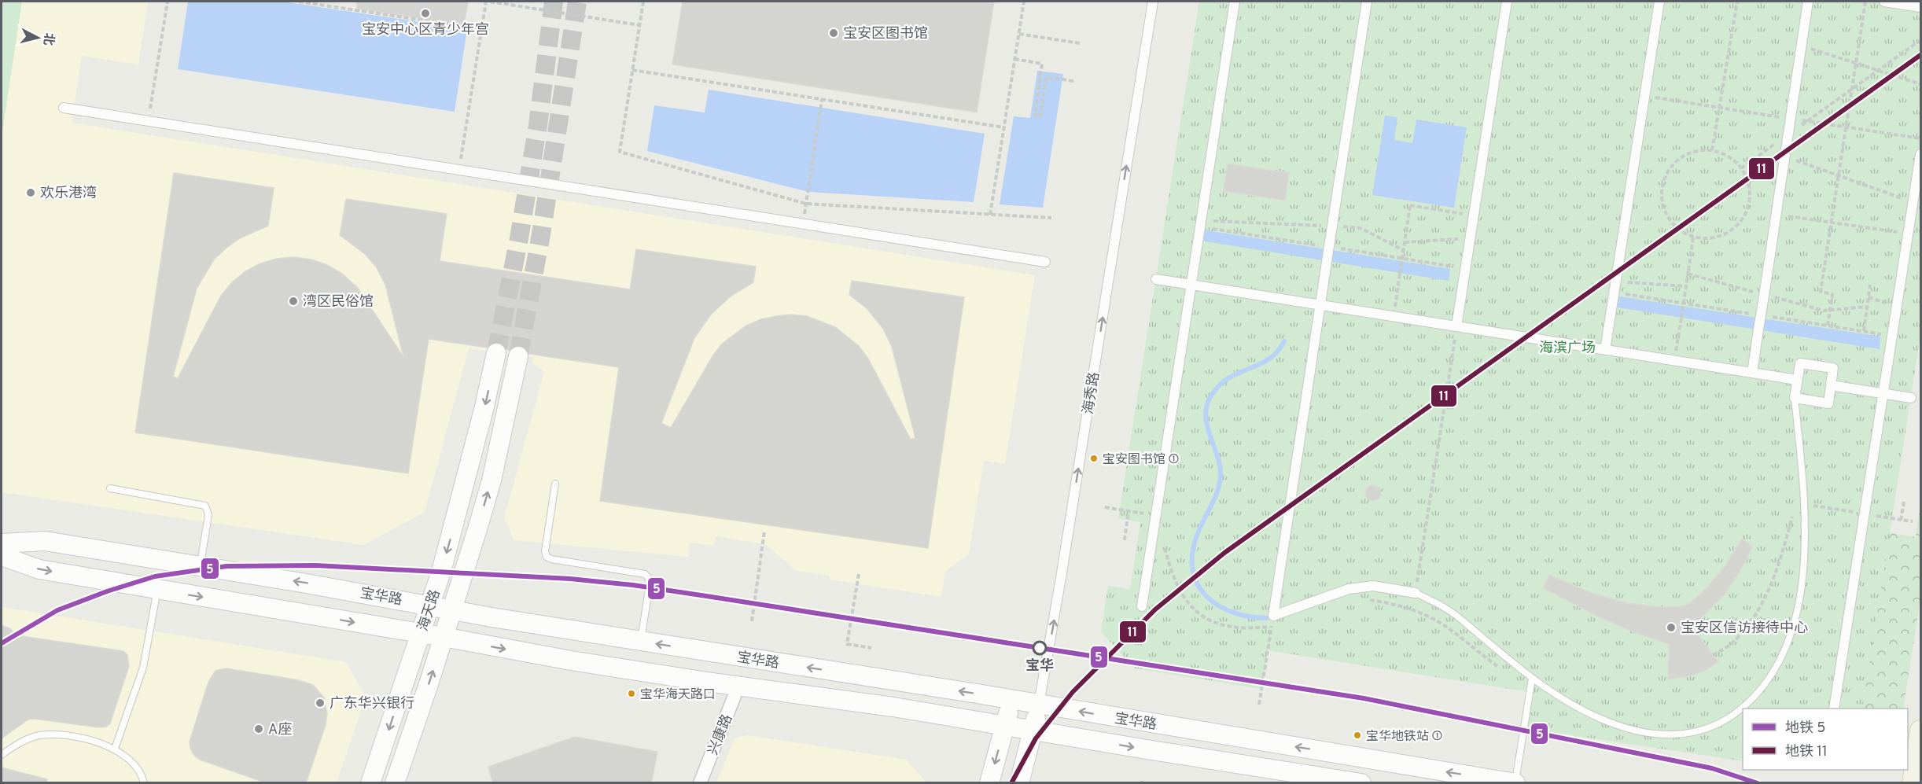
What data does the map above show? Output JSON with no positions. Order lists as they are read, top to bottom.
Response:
{
  "streets": {
    "main road": ["海秀路", "宝华路", "海天路"],
    "street": ["兴康路"]
  },
  "crossings": [
    ["海秀路", "宝华路"],
    ["宝华路", "海天路"],
    ["宝华路", "兴康路"]
  ],
  "parks": ["海滨广场"],
  "places": [
    "宝安中心区青少年宫",
    "宝安区图书馆",
    "欢乐港湾",
    "湾区民俗馆",
    "宝安图书馆 ①",
    "宝安区信访接待中心",
    "宝华",
    "宝华海天路口",
    "广东华兴银行",
    "A座",
    "宝华地铁站 ①"
  ],
  "lines": ["metro line 11", "metro line 5"],
  "legend": ["地铁 5", "地铁 11"],
  "north": "right"
}
